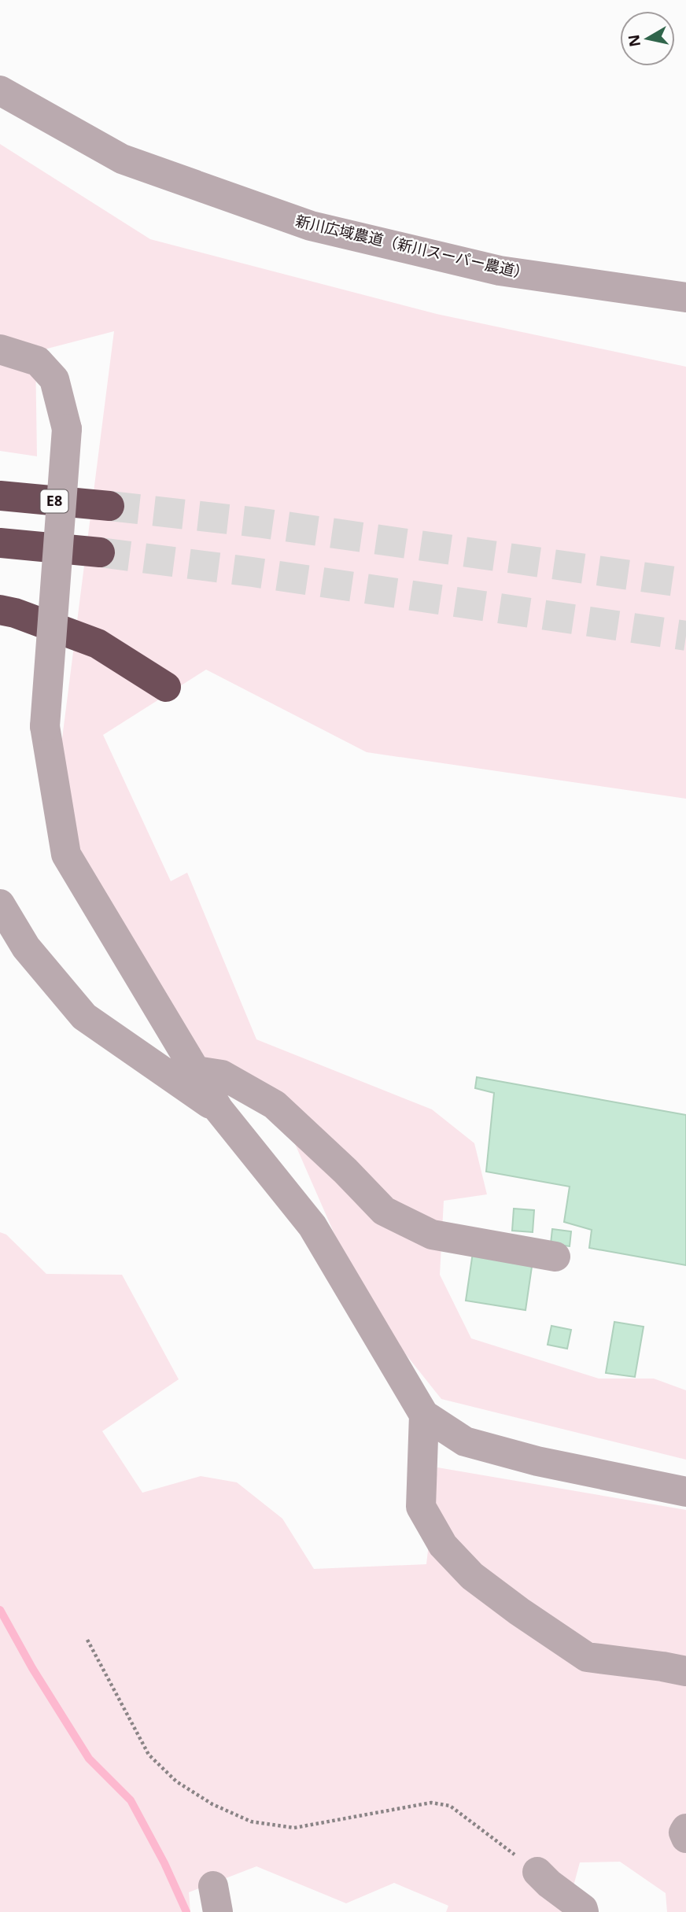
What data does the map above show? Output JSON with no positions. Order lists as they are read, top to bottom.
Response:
{
  "streets": {
    "highway": ["E8"],
    "street": ["新川広域農道（新川スーパー農道）"]
  },
  "north": "left"
}
